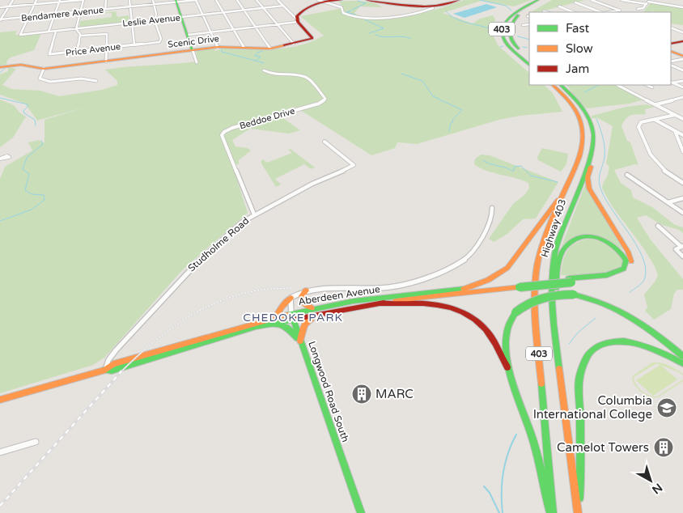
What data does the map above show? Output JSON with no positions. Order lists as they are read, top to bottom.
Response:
{
  "streets": {
    "main road": [
      "403",
      "Scenic Drive",
      "Highway 403",
      "Aberdeen Avenue",
      "Longwood Road South"
    ],
    "street": [
      "Bendamere Avenue",
      "Leslie Avenue",
      "Price Avenue",
      "Beddoe Drive",
      "Studholme Road"
    ]
  },
  "crossings": [
    ["Bendamere Avenue", "Leslie Avenue"],
    ["Leslie Avenue", "Price Avenue"],
    ["Beddoe Drive", "Studholme Road"],
    ["Studholme Road", "Aberdeen Avenue"],
    ["Aberdeen Avenue", "Longwood Road South"]
  ],
  "districts": ["CHEDOKE PARK"],
  "places": {
    "building": ["MARC", "Camelot Towers"],
    "school or university": ["Columbia International College"]
  },
  "legend": ["Fast", "Slow", "Jam"],
  "north": "bottom right"
}
